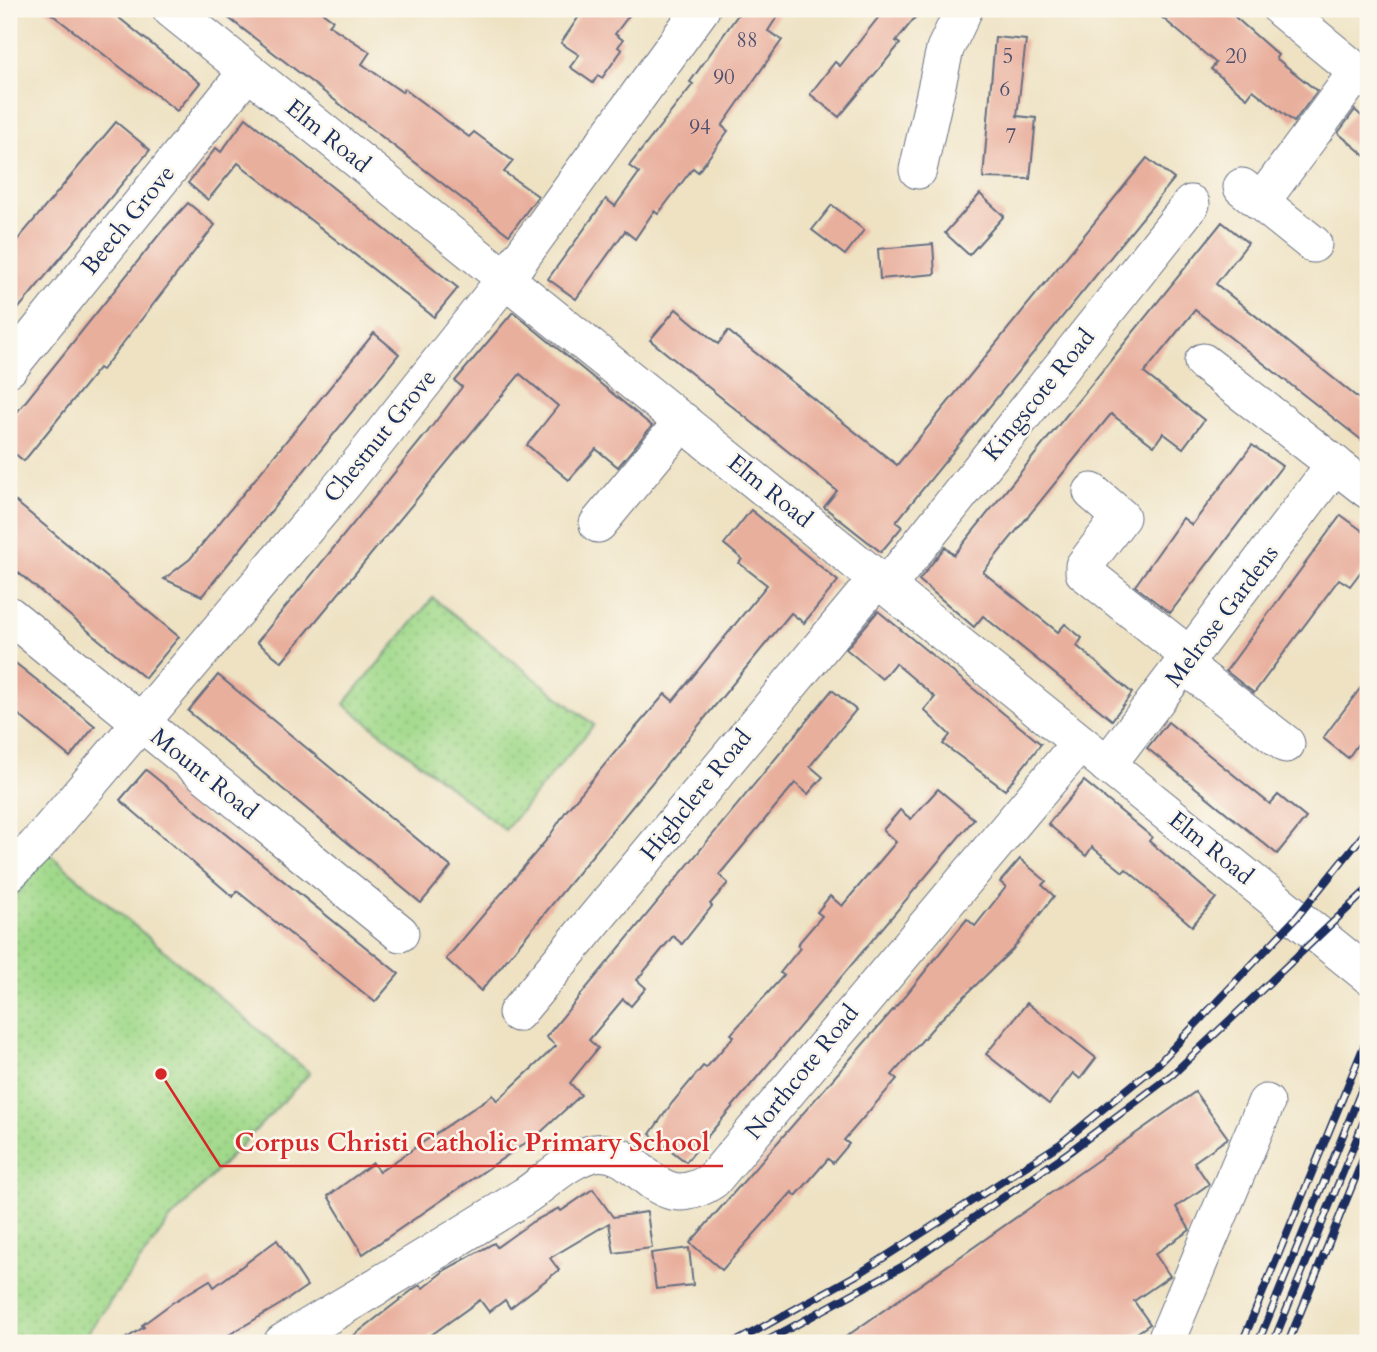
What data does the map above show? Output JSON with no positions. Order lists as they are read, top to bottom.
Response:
{
  "streets": {
    "street": [
      "Elm Road",
      "Beech Grove",
      "Kingscote Road",
      "Chestnut Grove",
      "Melrose Gardens",
      "Mount Road",
      "Highclere Road",
      "Northcote Road"
    ]
  },
  "crossings": [
    ["Elm Road", "Beech Grove"],
    ["Elm Road", "Kingscote Road"],
    ["Elm Road", "Chestnut Grove"],
    ["Elm Road", "Melrose Gardens"],
    ["Elm Road", "Highclere Road"],
    ["Elm Road", "Northcote Road"],
    ["Kingscote Road", "Highclere Road"],
    ["Chestnut Grove", "Mount Road"],
    ["Melrose Gardens", "Northcote Road"]
  ],
  "places": ["Corpus Christi Catholic Primary School"],
  "house_numbers": [
    "88",
    "5",
    "20",
    "90",
    "6",
    "94",
    "7"
  ]
}
